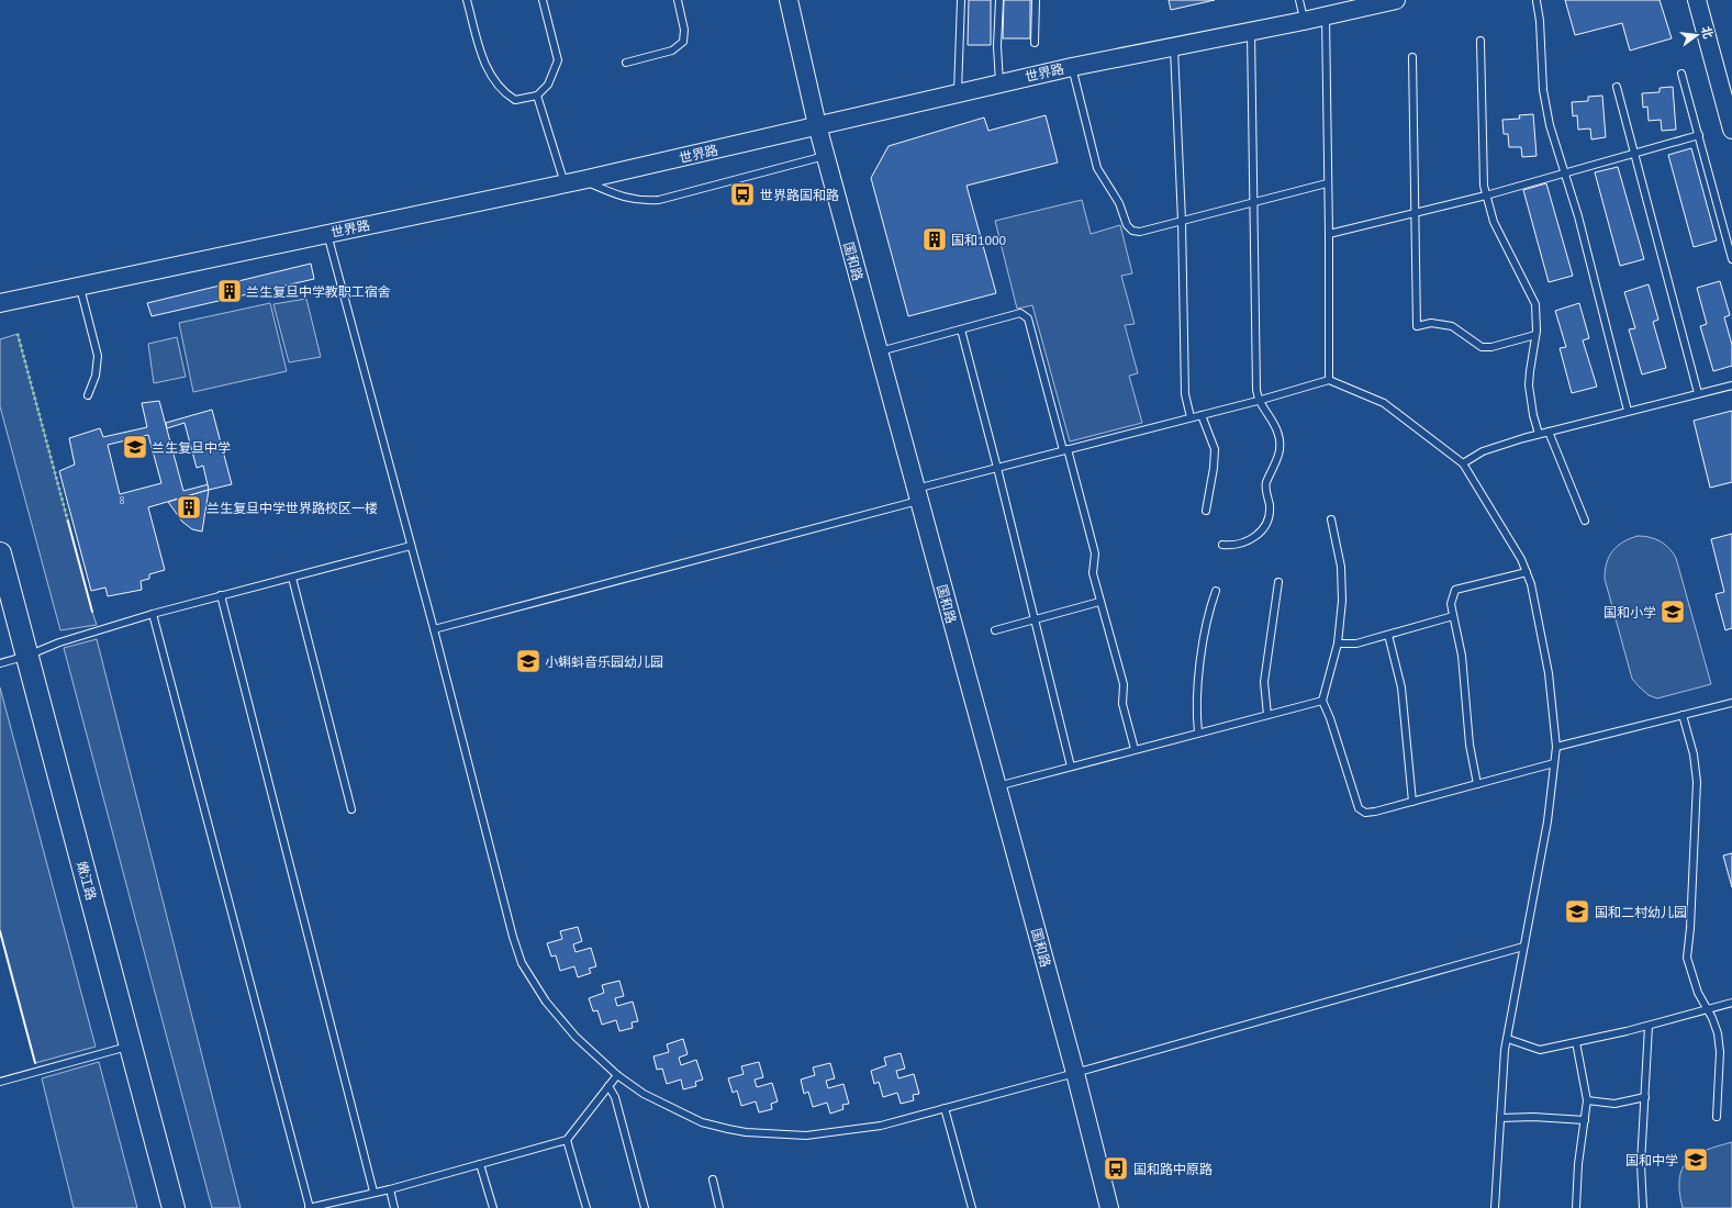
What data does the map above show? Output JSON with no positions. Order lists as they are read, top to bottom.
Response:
{
  "streets": {
    "main road": ["嫩江路"],
    "street": ["世界路", "国和路"]
  },
  "crossings": [
    ["世界路", "国和路"]
  ],
  "places": {
    "bus stop": ["世界路国和路", "国和路中原路"],
    "building": ["国和1000", "兰生复旦中学教职工宿舍", "兰生复旦中学世界路校区一楼"],
    "school or university": [
      "兰生复旦中学",
      "国和小学",
      "小蝌蚪音乐园幼儿园",
      "国和二村幼儿园",
      "国和中学"
    ]
  },
  "house_numbers": ["8"],
  "north": "right"
}
